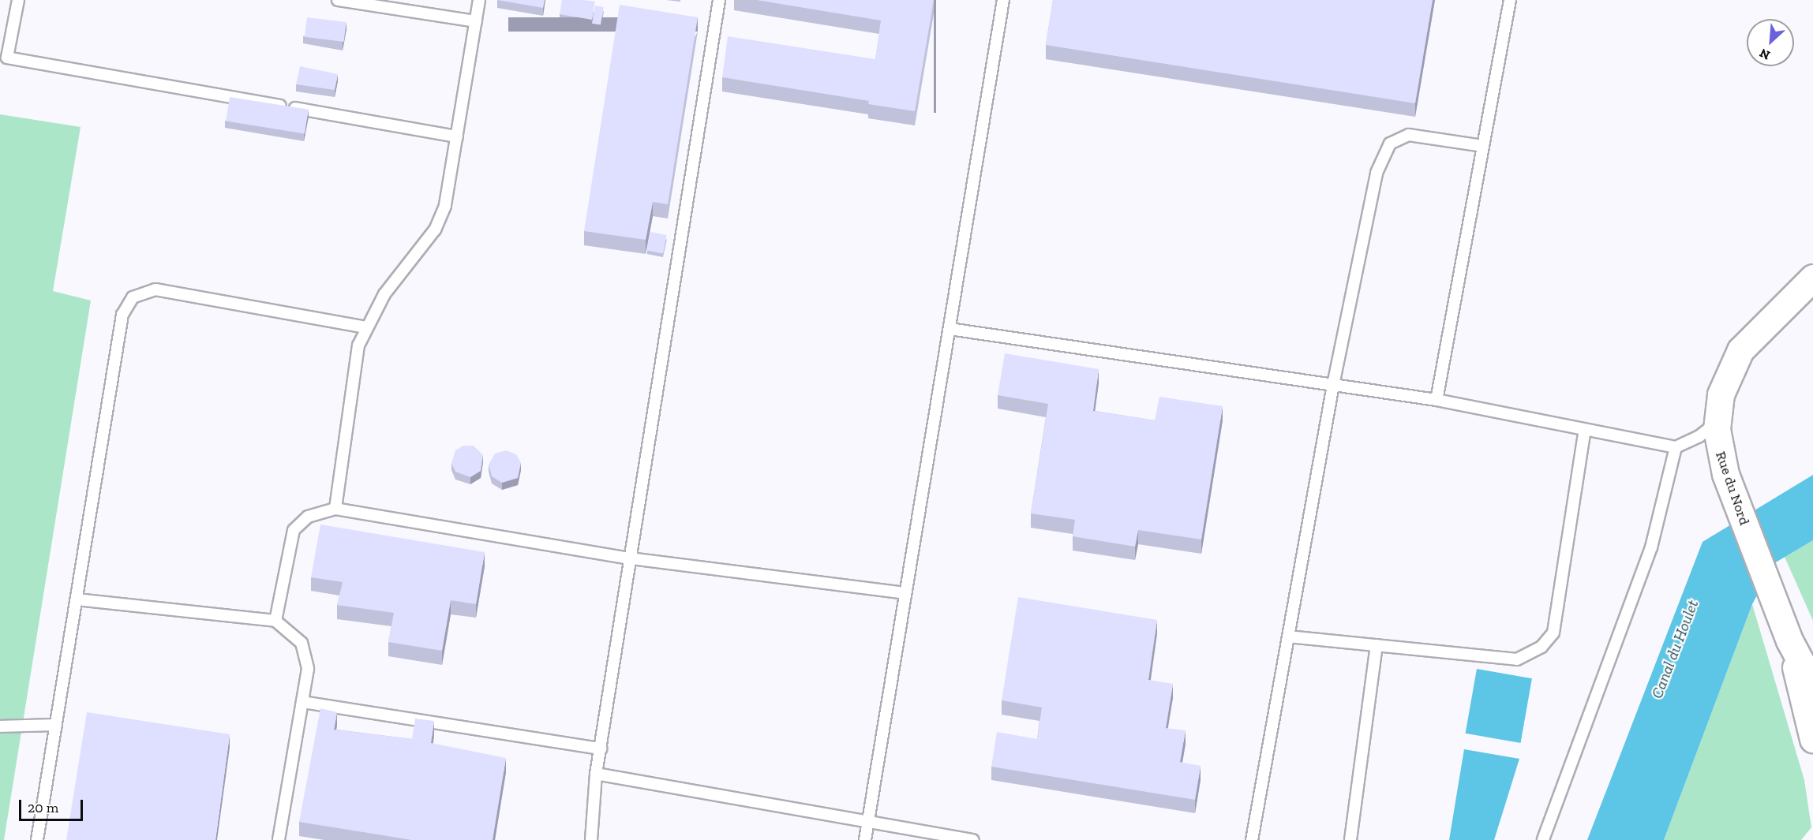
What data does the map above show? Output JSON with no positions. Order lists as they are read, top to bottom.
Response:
{
  "streets": {
    "street": ["Rue du Nord"]
  },
  "water": ["Canal du Houlet"],
  "scale_bar": "20 m",
  "north": "bottom left"
}
